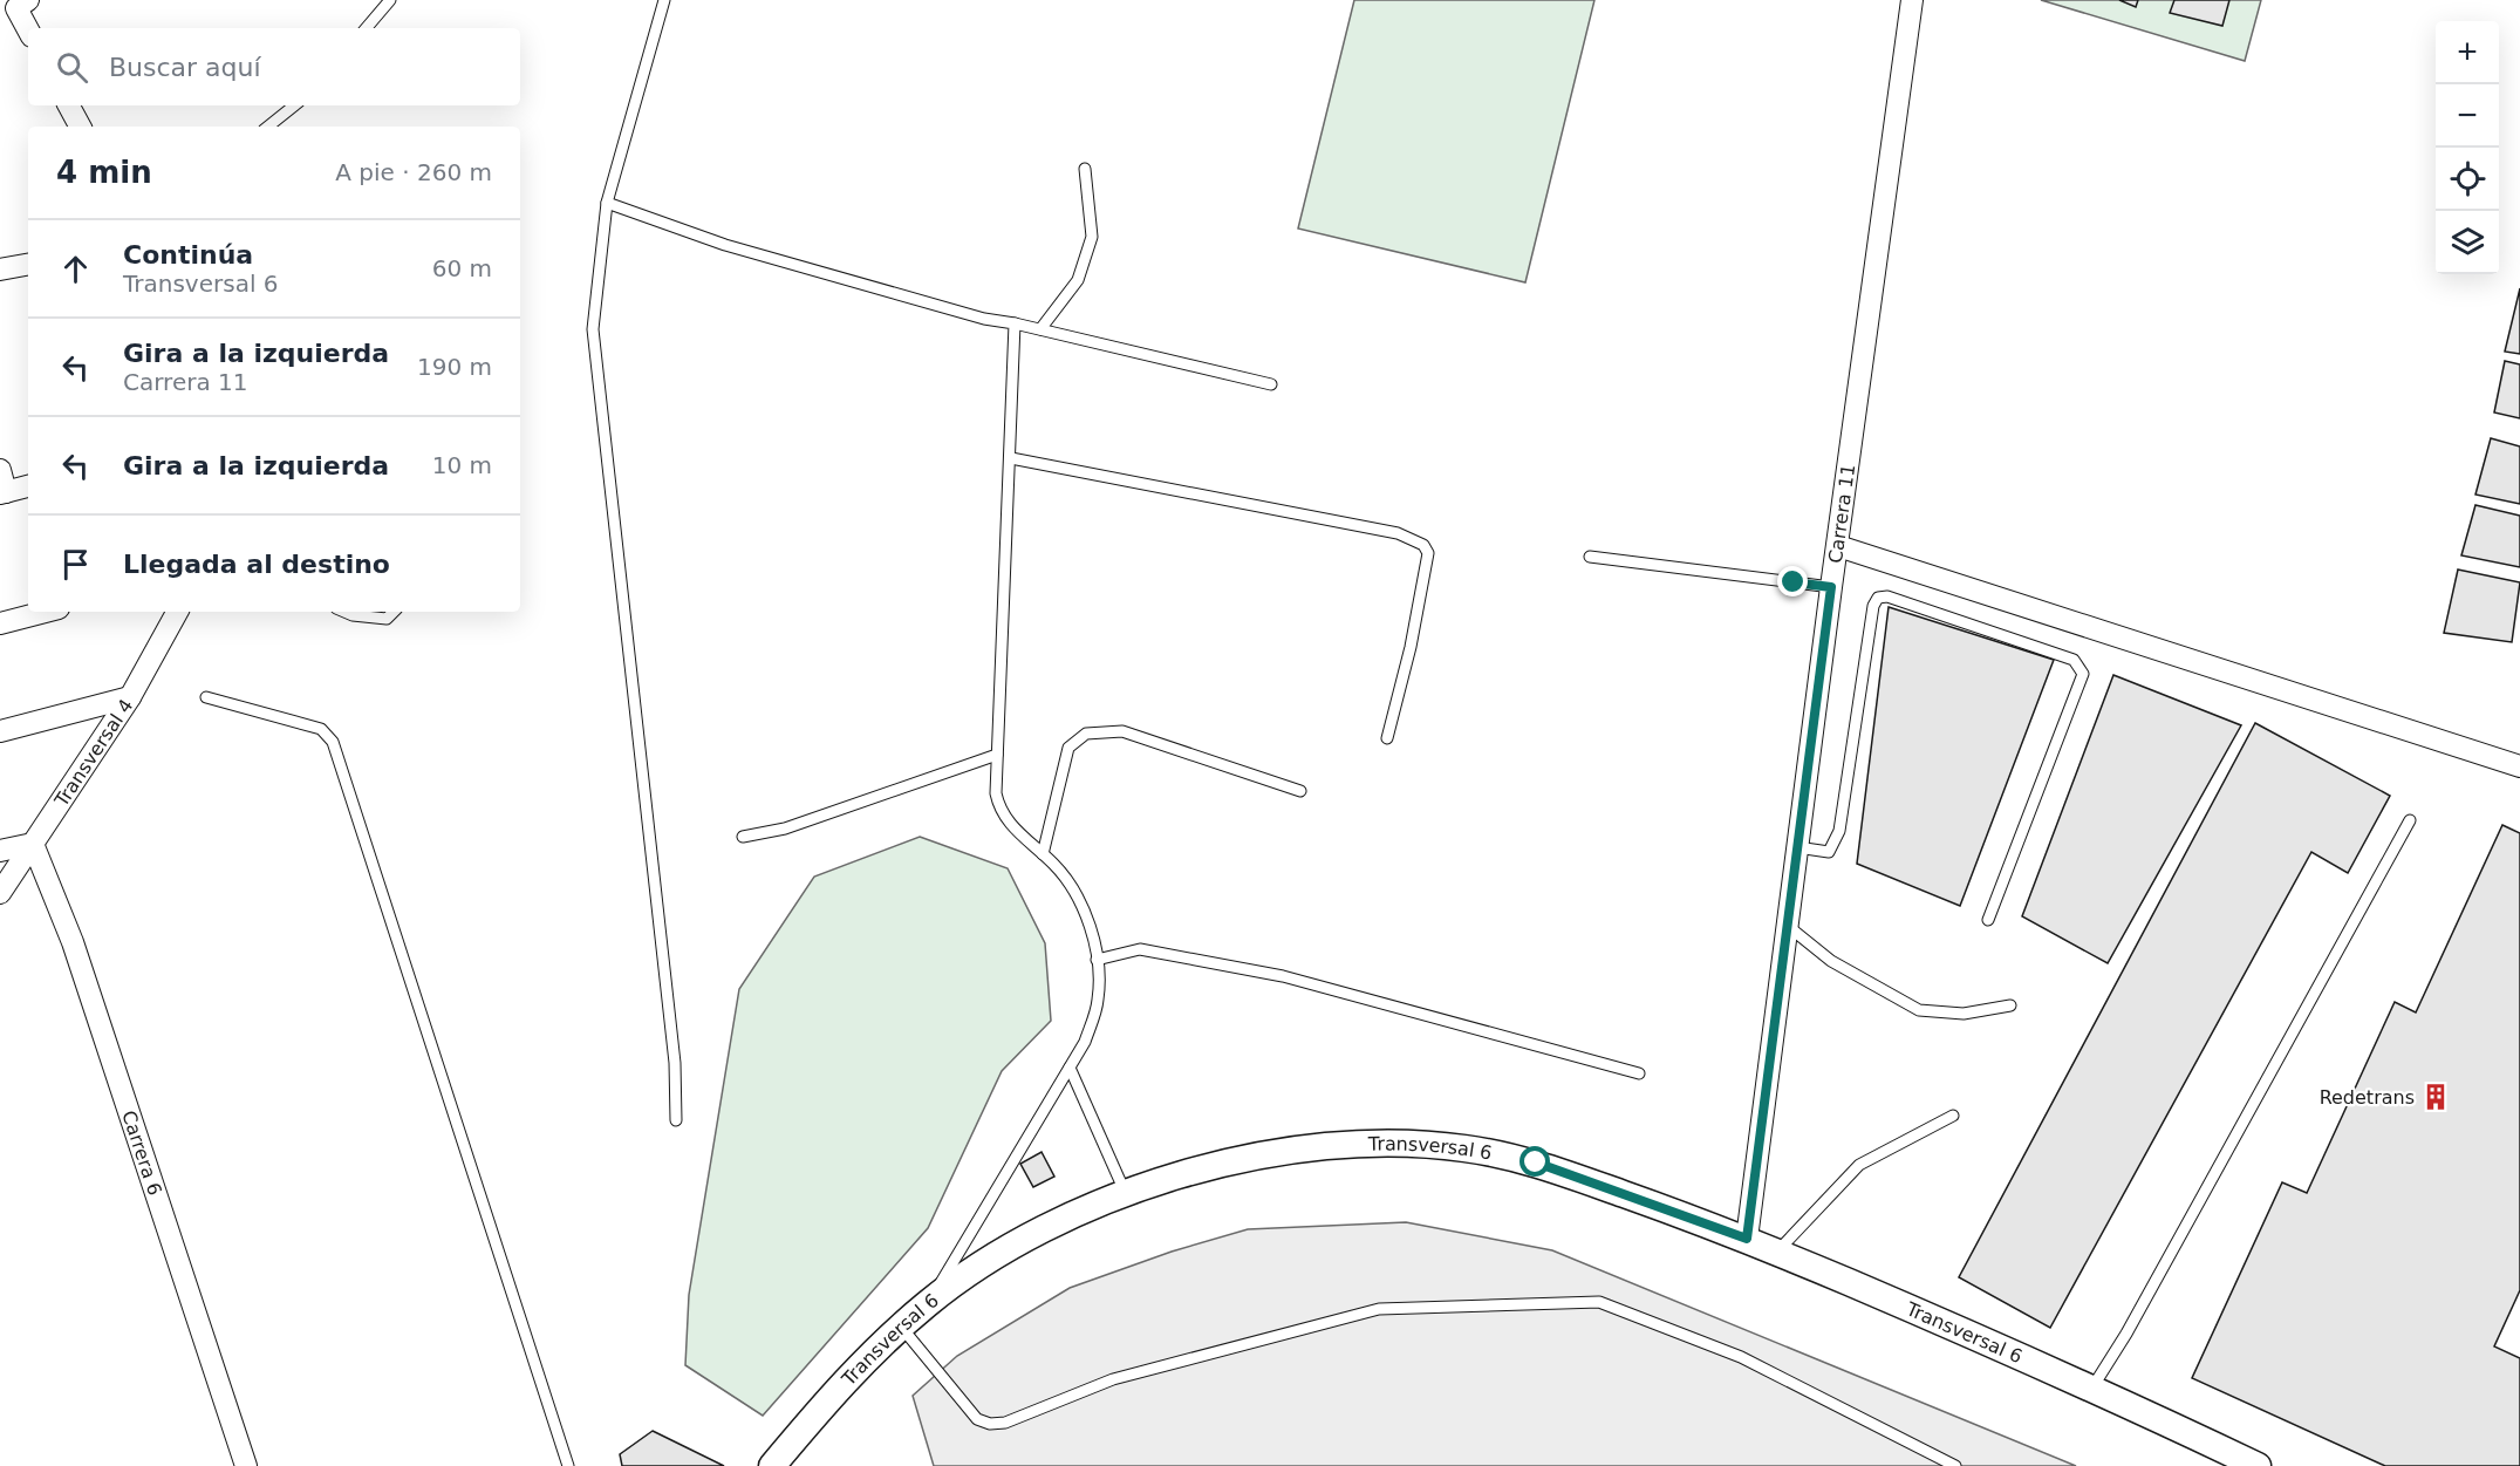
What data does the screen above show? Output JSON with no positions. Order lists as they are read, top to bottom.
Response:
{
  "streets": {
    "street": [
      "Carrera 11",
      "Transversal 4",
      "Transversal 6",
      "Carrera 6"
    ]
  },
  "crossings": [
    ["Carrera 11", "Transversal 6"],
    ["Transversal 4", "Carrera 6"]
  ],
  "places": {
    "building": ["Redetrans"]
  },
  "page": {
    "map_buttons": ["+", "−"],
    "search": "Buscar aquí",
    "heading": ["4 min", "A pie · 260 m"],
    "list": [
      ["Continúa", "Transversal 6", "60 m"],
      ["Gira a la izquierda", "Carrera 11", "190 m"],
      ["Gira a la izquierda", "10 m"],
      "Llegada al destino"
    ]
  }
}
